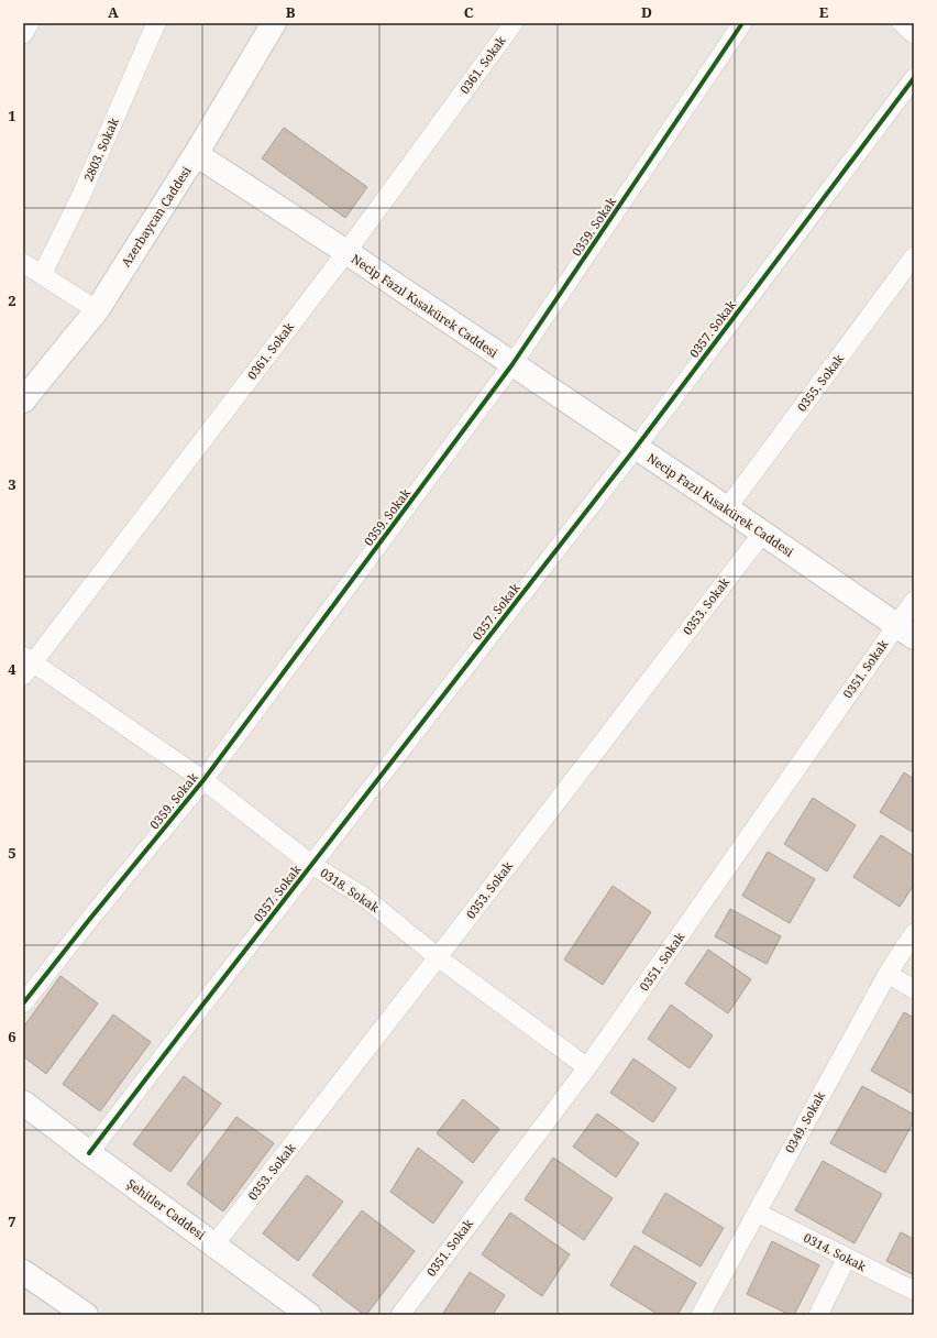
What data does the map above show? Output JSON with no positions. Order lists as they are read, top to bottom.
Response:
{
  "streets": {
    "street": [
      "0361. Sokak",
      "2803. Sokak",
      "Azerbaycan Caddesi",
      "0359. Sokak",
      "Necip Fazıl Kısakürek Caddesi",
      "0357. Sokak",
      "0355. Sokak",
      "0353. Sokak",
      "0351. Sokak",
      "0318. Sokak",
      "0349. Sokak",
      "Şehitler Caddesi",
      "0314. Sokak"
    ]
  },
  "crossings": [
    ["0361. Sokak", "Necip Fazıl Kısakürek Caddesi"],
    ["0361. Sokak", "0318. Sokak"],
    ["Azerbaycan Caddesi", "Necip Fazıl Kısakürek Caddesi"],
    ["0359. Sokak", "Necip Fazıl Kısakürek Caddesi"],
    ["0359. Sokak", "0318. Sokak"],
    ["Necip Fazıl Kısakürek Caddesi", "0357. Sokak"],
    ["Necip Fazıl Kısakürek Caddesi", "0355. Sokak"],
    ["Necip Fazıl Kısakürek Caddesi", "0353. Sokak"],
    ["Necip Fazıl Kısakürek Caddesi", "0351. Sokak"],
    ["0357. Sokak", "0318. Sokak"],
    ["0357. Sokak", "Şehitler Caddesi"],
    ["0353. Sokak", "0318. Sokak"],
    ["0353. Sokak", "Şehitler Caddesi"],
    ["0351. Sokak", "0318. Sokak"],
    ["0349. Sokak", "0314. Sokak"]
  ],
  "grid": {
    "columns": [
      "A",
      "B",
      "C",
      "D",
      "E"
    ],
    "rows": [
      "1",
      "2",
      "3",
      "4",
      "5",
      "6",
      "7"
    ]
  }
}
